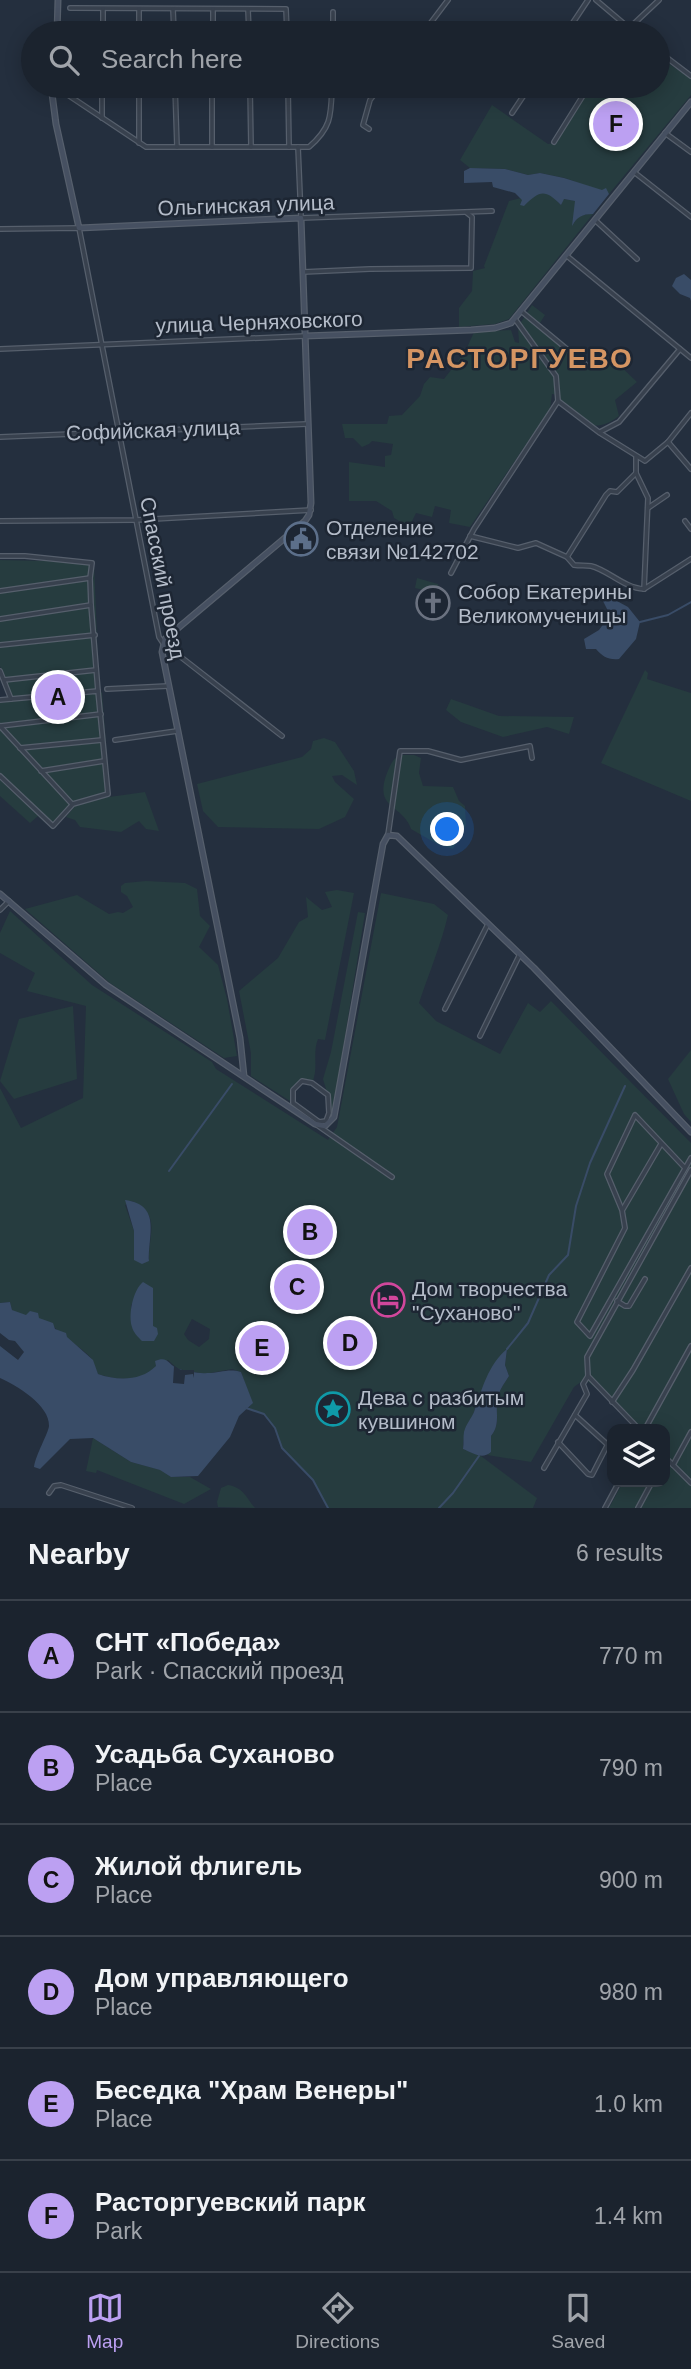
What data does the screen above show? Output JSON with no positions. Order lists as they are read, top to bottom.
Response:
{
  "streets": {
    "street": [
      "Ольгинская улица",
      "улица Черняховского",
      "Софийская улица",
      "Спасский проезд"
    ]
  },
  "crossings": [
    ["Ольгинская улица", "Спасский проезд"],
    ["улица Черняховского", "Спасский проезд"],
    ["Софийская улица", "Спасский проезд"]
  ],
  "districts": ["РАСТОРГУЕВО"],
  "places": {
    "public building": ["Отделение связи №142702"],
    "church": ["Собор Екатерины Великомученицы"],
    "hotel": ["Дом творчества \"Суханово\""],
    "place": ["Дева с разбитым кувшином"]
  },
  "page": {
    "search": "Search here",
    "pins": [
      "F",
      "A",
      "B",
      "C",
      "D",
      "E"
    ],
    "heading": ["Nearby", "6 results"],
    "list": [
      {
        "mark": "A",
        "name": "СНТ «Победа»",
        "note": "Park · Спасский проезд",
        "value": "770 m"
      },
      {
        "mark": "B",
        "name": "Усадьба Суханово",
        "note": "Place",
        "value": "790 m"
      },
      {
        "mark": "C",
        "name": "Жилой флигель",
        "note": "Place",
        "value": "900 m"
      },
      {
        "mark": "D",
        "name": "Дом управляющего",
        "note": "Place",
        "value": "980 m"
      },
      {
        "mark": "E",
        "name": "Беседка \"Храм Венеры\"",
        "note": "Place",
        "value": "1.0 km"
      },
      {
        "mark": "F",
        "name": "Расторгуевский парк",
        "note": "Park",
        "value": "1.4 km"
      }
    ],
    "nav": ["Map", "Directions", "Saved"]
  }
}
